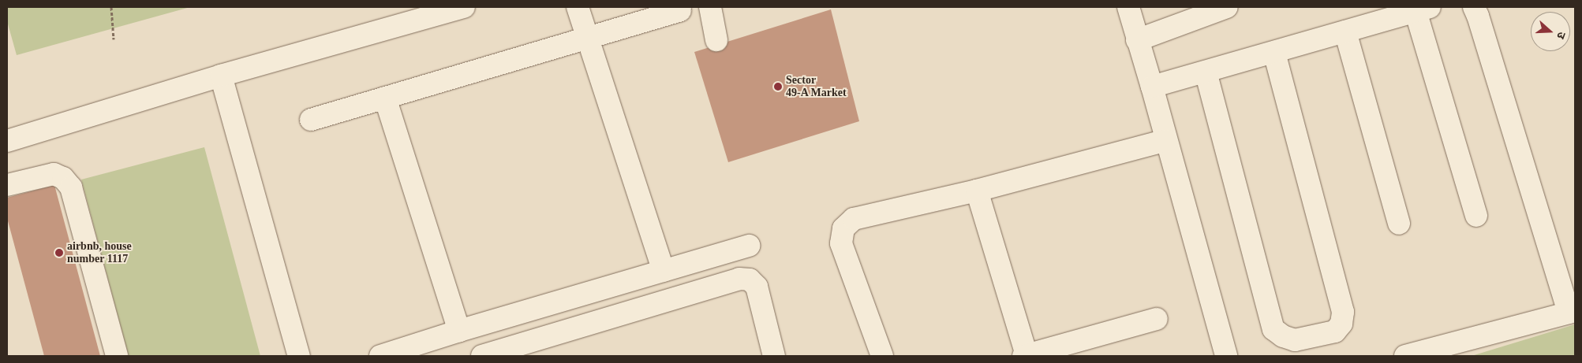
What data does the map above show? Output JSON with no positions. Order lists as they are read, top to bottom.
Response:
{
  "places": ["Sector 49-A Market", "airbnb, house number 1117"],
  "north": "right"
}
